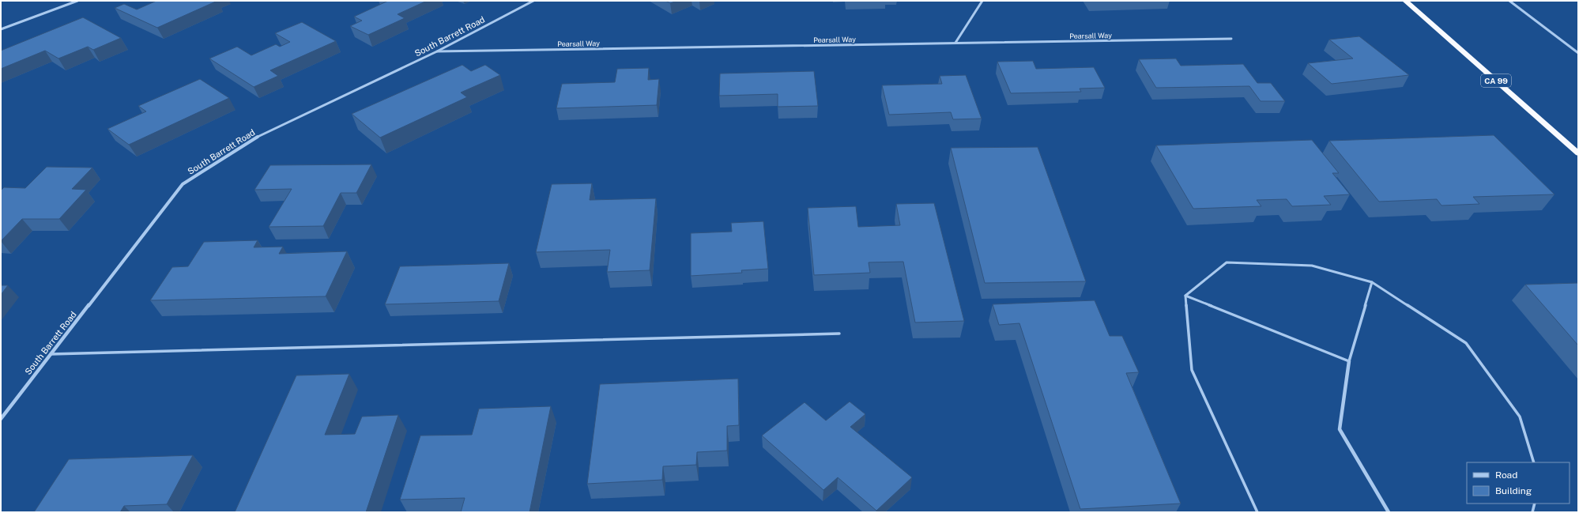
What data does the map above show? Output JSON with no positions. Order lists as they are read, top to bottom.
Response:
{
  "streets": {
    "highway": ["CA 99"],
    "street": ["Pearsall Way", "South Barrett Road"]
  },
  "crossings": [
    ["Pearsall Way", "South Barrett Road"]
  ],
  "legend": ["Road", "Building"]
}
